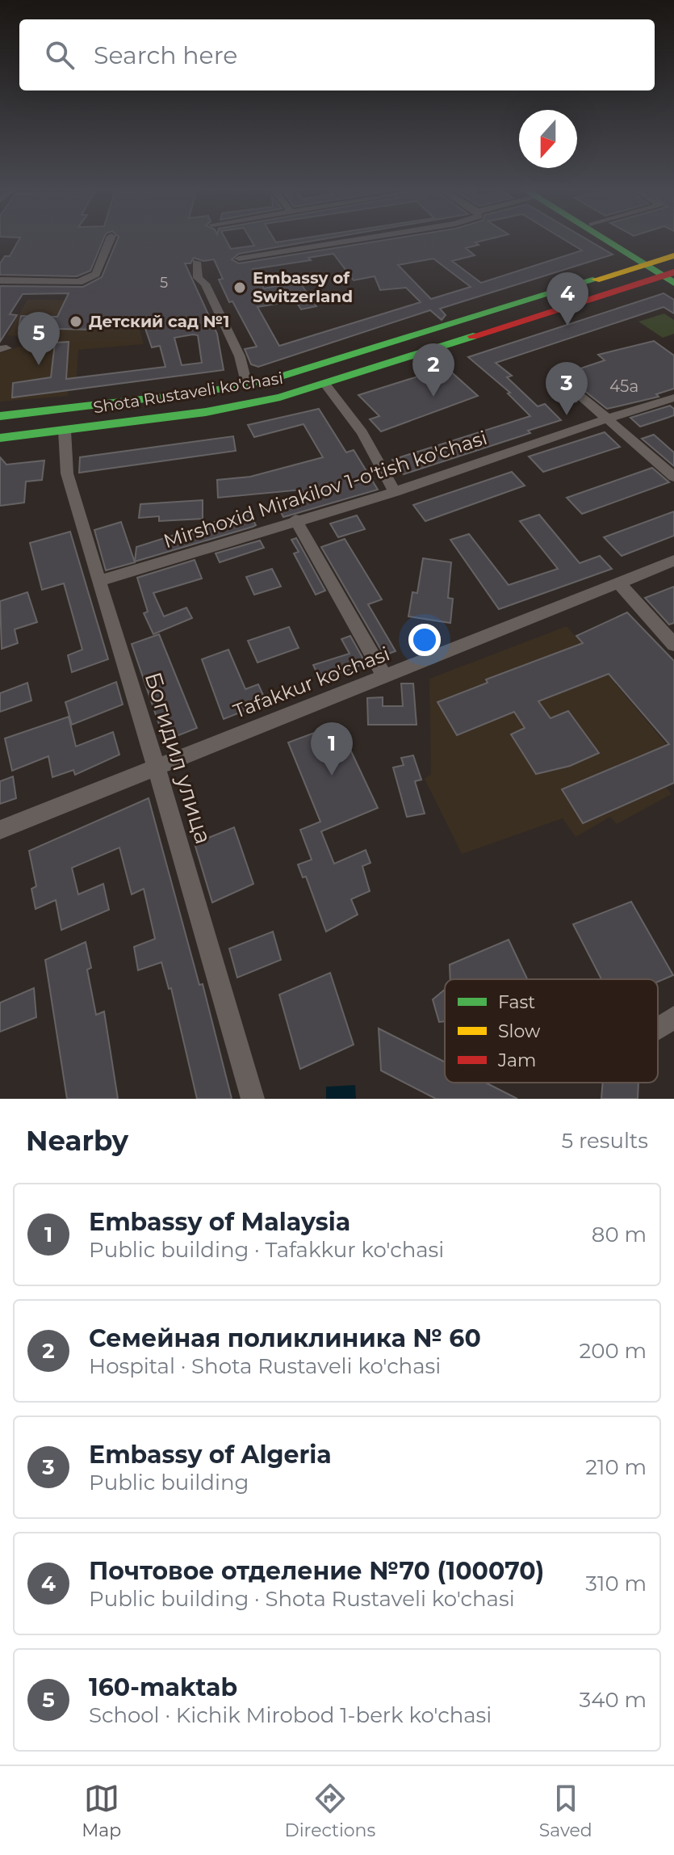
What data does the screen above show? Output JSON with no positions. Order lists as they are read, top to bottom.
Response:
{
  "streets": {
    "main road": ["Shota Rustaveli ko'chasi"],
    "street": ["Mirshoxid Mirakilov 1-o'tish ko'chasi", "Tafakkur ko'chasi", "Богидил улица"]
  },
  "crossings": [
    ["Shota Rustaveli ko'chasi", "Богидил улица"],
    ["Mirshoxid Mirakilov 1-o'tish ko'chasi", "Богидил улица"],
    ["Tafakkur ko'chasi", "Богидил улица"]
  ],
  "places": ["Embassy of Switzerland", "Детский сад №1"],
  "house_numbers": ["5", "45а"],
  "legend": ["Fast", "Slow", "Jam"],
  "north": "bottom",
  "page": {
    "search": "Search here",
    "pins": [
      "4",
      "5",
      "2",
      "3",
      "1"
    ],
    "heading": ["Nearby", "5 results"],
    "list": [
      {
        "mark": "1",
        "name": "Embassy of Malaysia",
        "note": "Public building · Tafakkur ko'chasi",
        "value": "80 m"
      },
      {
        "mark": "2",
        "name": "Семейная поликлиника № 60",
        "note": "Hospital · Shota Rustaveli ko'chasi",
        "value": "200 m"
      },
      {
        "mark": "3",
        "name": "Embassy of Algeria",
        "note": "Public building",
        "value": "210 m"
      },
      {
        "mark": "4",
        "name": "Почтовое отделение №70 (100070)",
        "note": "Public building · Shota Rustaveli ko'chasi",
        "value": "310 m"
      },
      {
        "mark": "5",
        "name": "160-maktab",
        "note": "School · Kichik Mirobod 1-berk ko'chasi",
        "value": "340 m"
      }
    ],
    "nav": ["Map", "Directions", "Saved"]
  }
}
